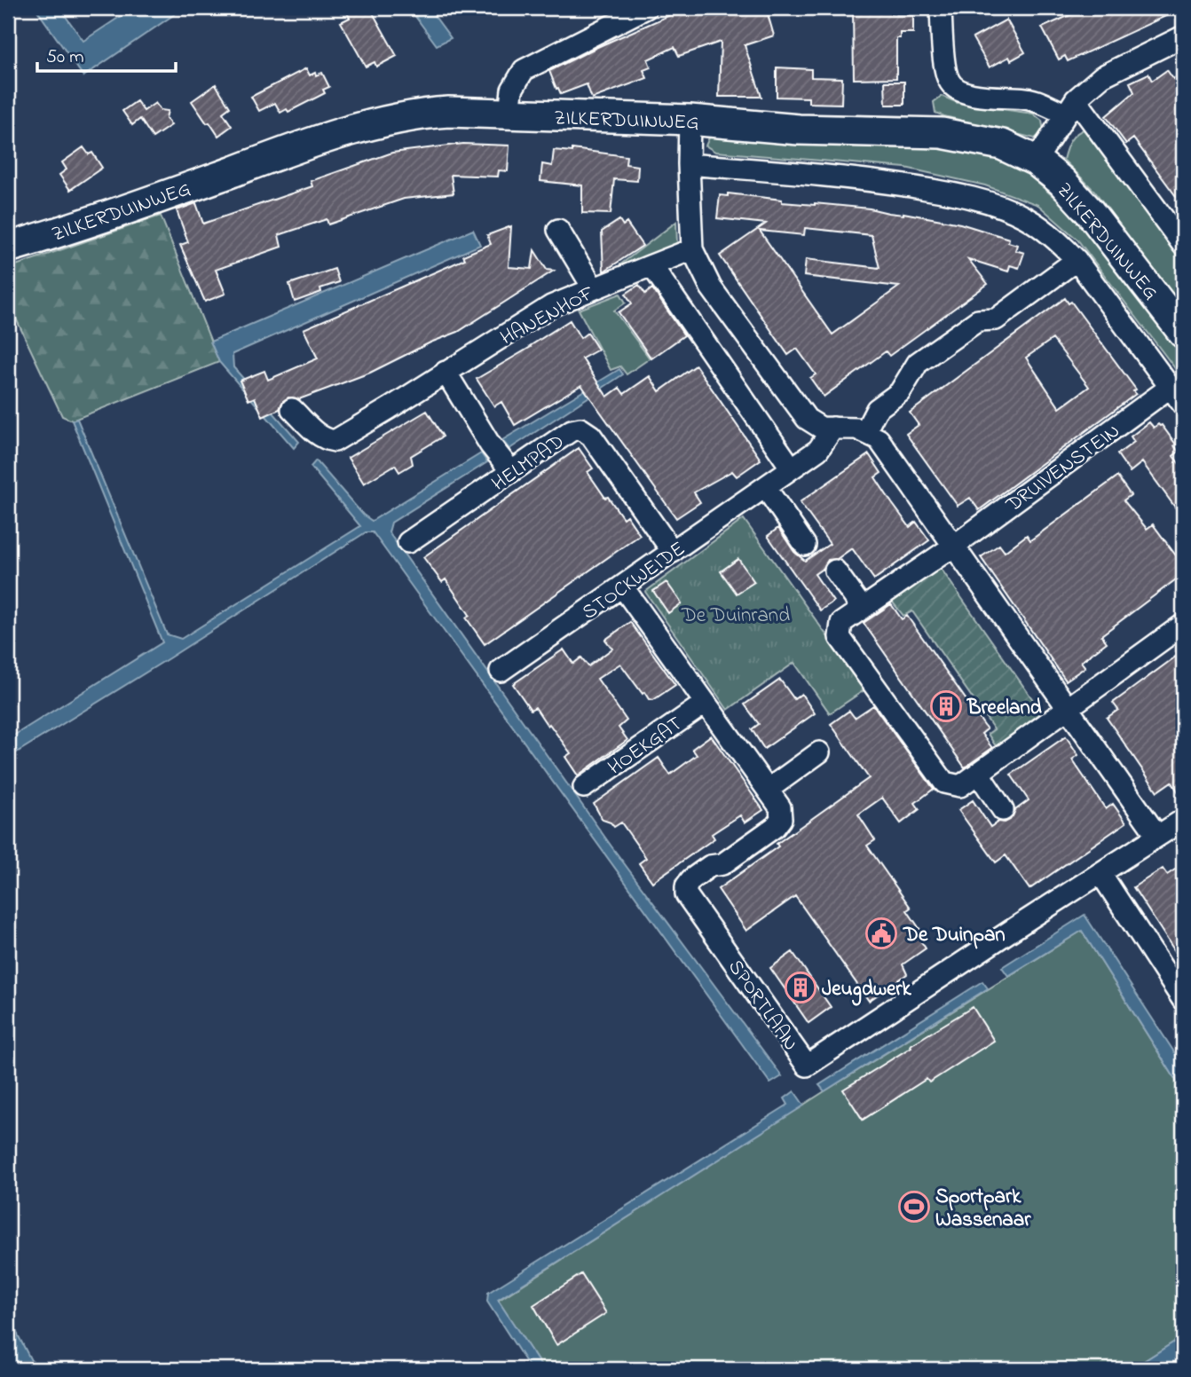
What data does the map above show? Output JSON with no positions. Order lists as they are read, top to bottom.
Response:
{
  "streets": {
    "street": [
      "ZILKERDUINWEG",
      "HANENHOF",
      "HELMPAD",
      "DRUIVENSTEIN",
      "STOCKWEIDE",
      "HOEKGAT",
      "SPORTLAAN"
    ]
  },
  "crossings": [
    ["ZILKERDUINWEG", "DRUIVENSTEIN"],
    ["HELMPAD", "STOCKWEIDE"]
  ],
  "parks": ["De Duinrand"],
  "places": {
    "building": ["Breeland", "Jeugdwerk"],
    "public building": ["De Duinpan"],
    "sports": ["Sportpark Wassenaar"]
  },
  "scale_bar": "50 m"
}
